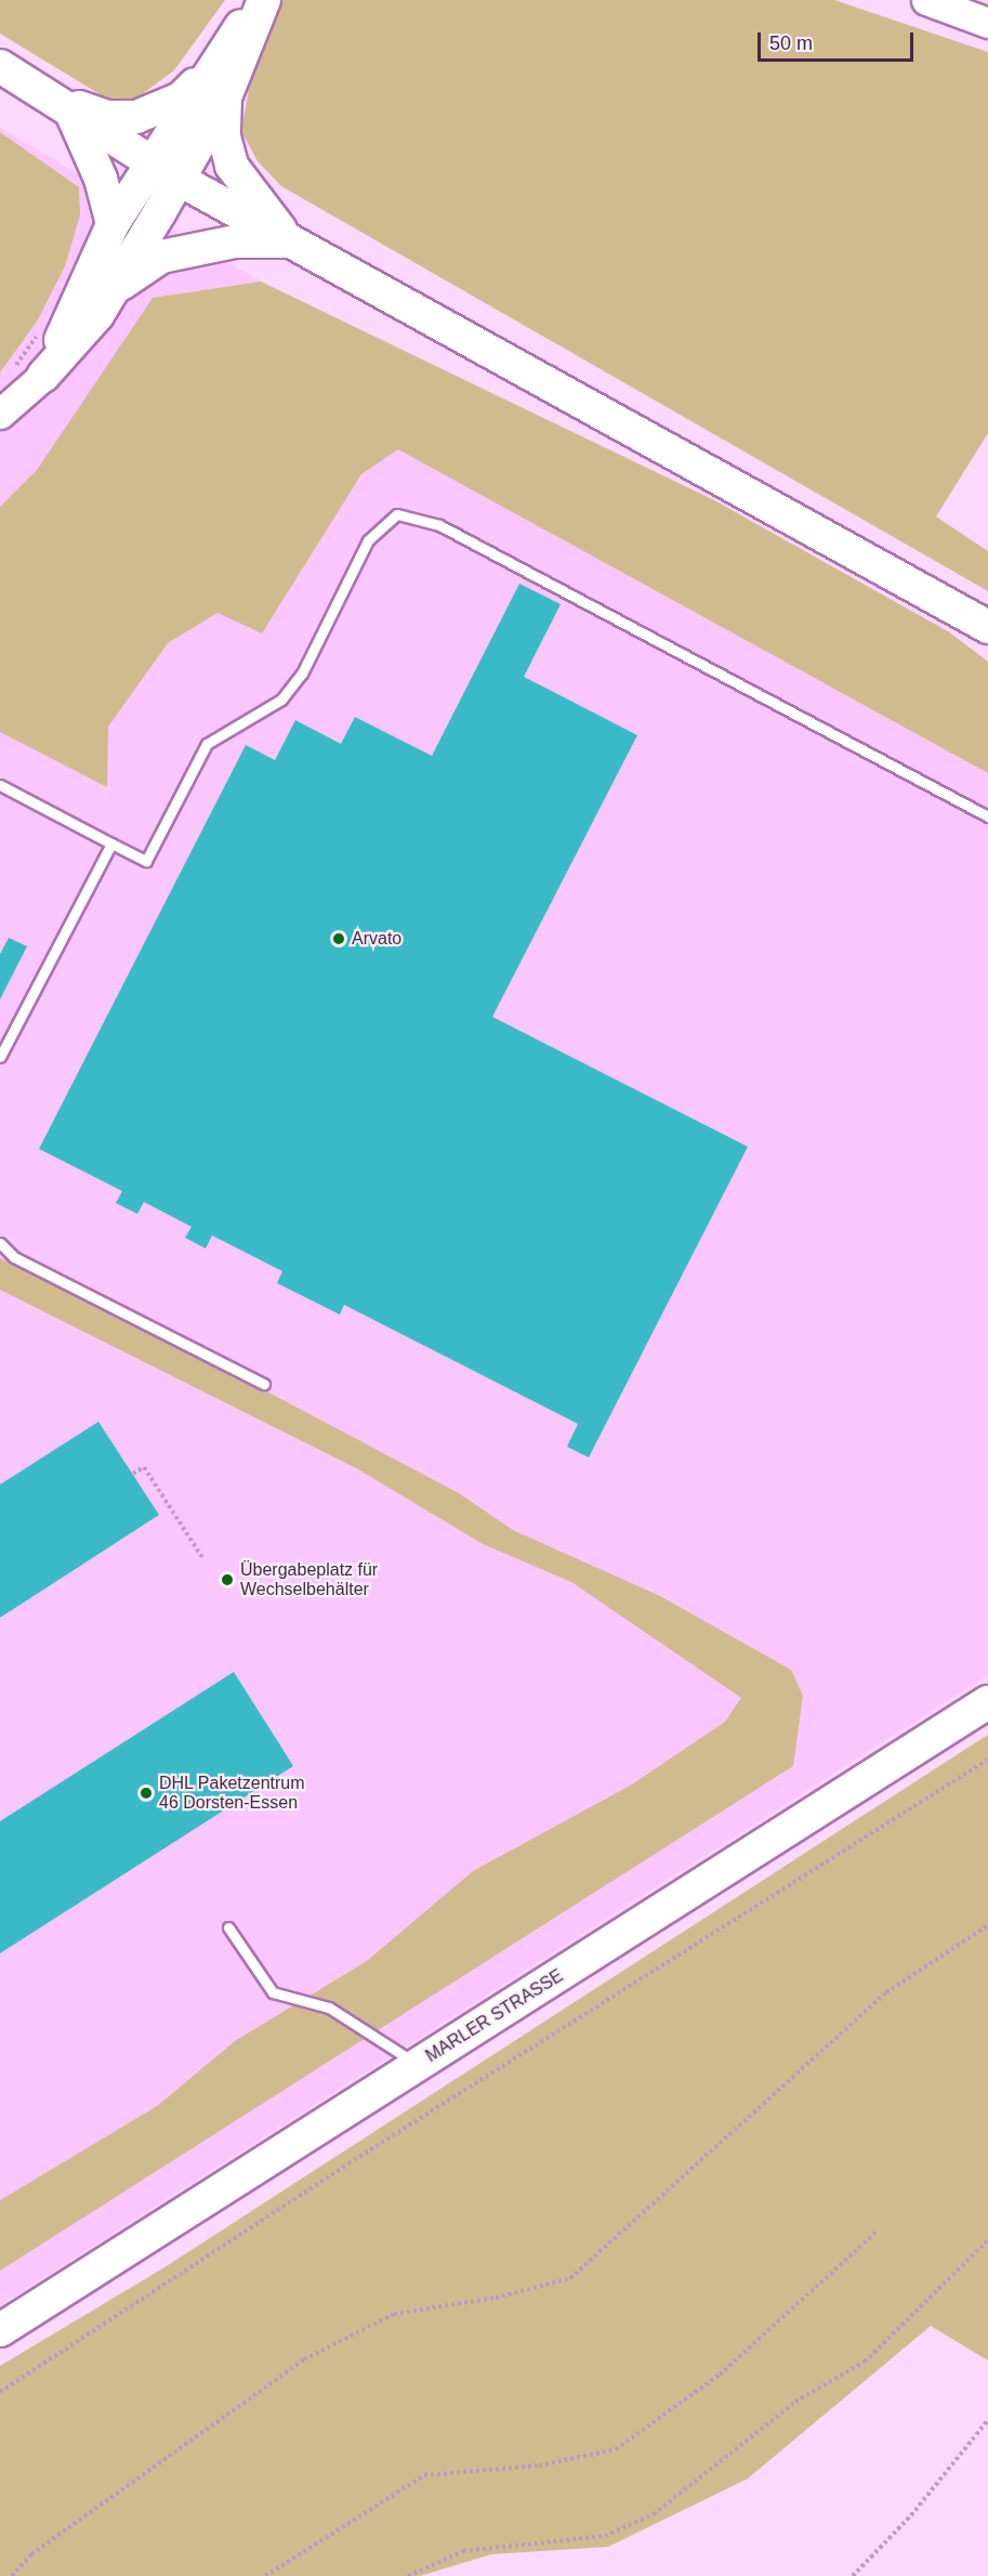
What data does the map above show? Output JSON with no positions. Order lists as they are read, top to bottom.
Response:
{
  "streets": {
    "main road": ["MARLER STRASSE"]
  },
  "places": ["Arvato", "Übergabeplatz für Wechselbehälter", "DHL Paketzentrum 46 Dorsten-Essen"],
  "scale_bar": "50 m"
}
